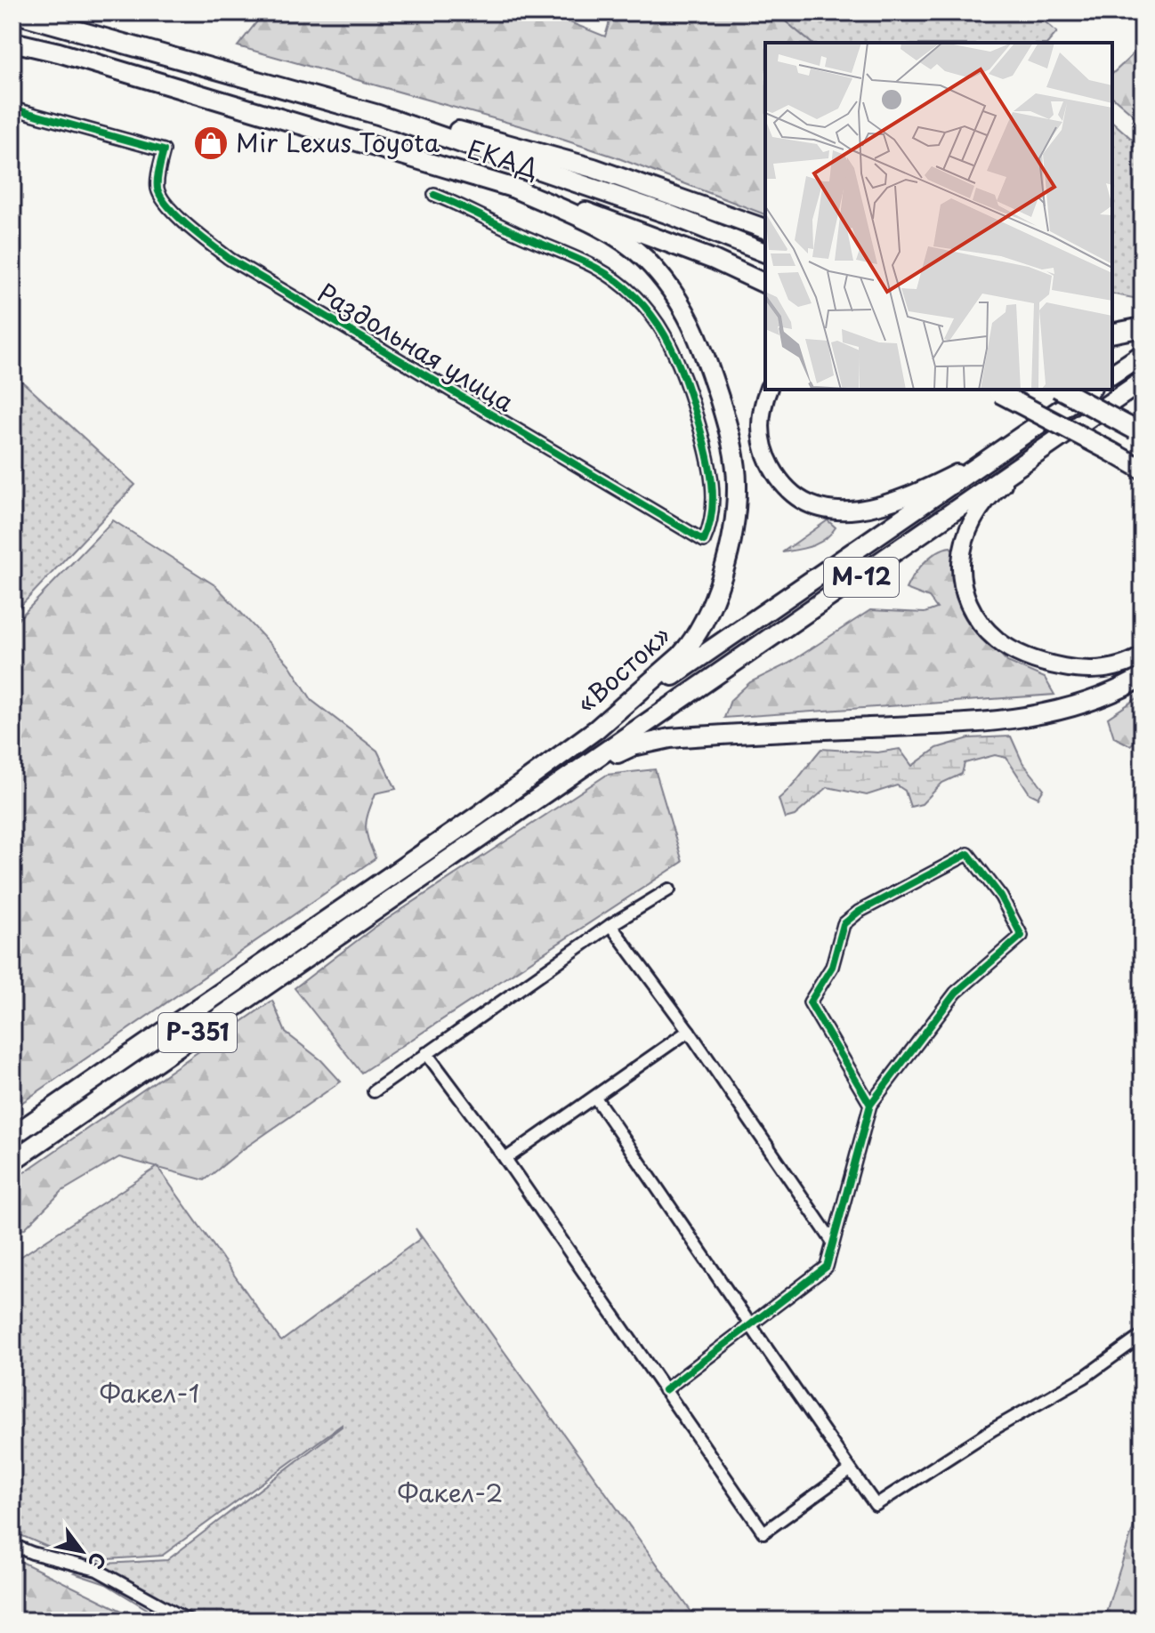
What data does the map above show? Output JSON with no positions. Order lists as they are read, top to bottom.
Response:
{
  "streets": {
    "highway": [
      "ЕКАД",
      "М-12",
      "«Восток»",
      "Р-351"
    ],
    "street": ["Раздольная улица"]
  },
  "crossings": [
    ["ЕКАД", "«Восток»"],
    ["«Восток»", "Р-351"]
  ],
  "parks": ["Факел-1", "Факел-2"],
  "places": {
    "shop": ["Mir Lexus Toyota"]
  },
  "north": "bottom right"
}
